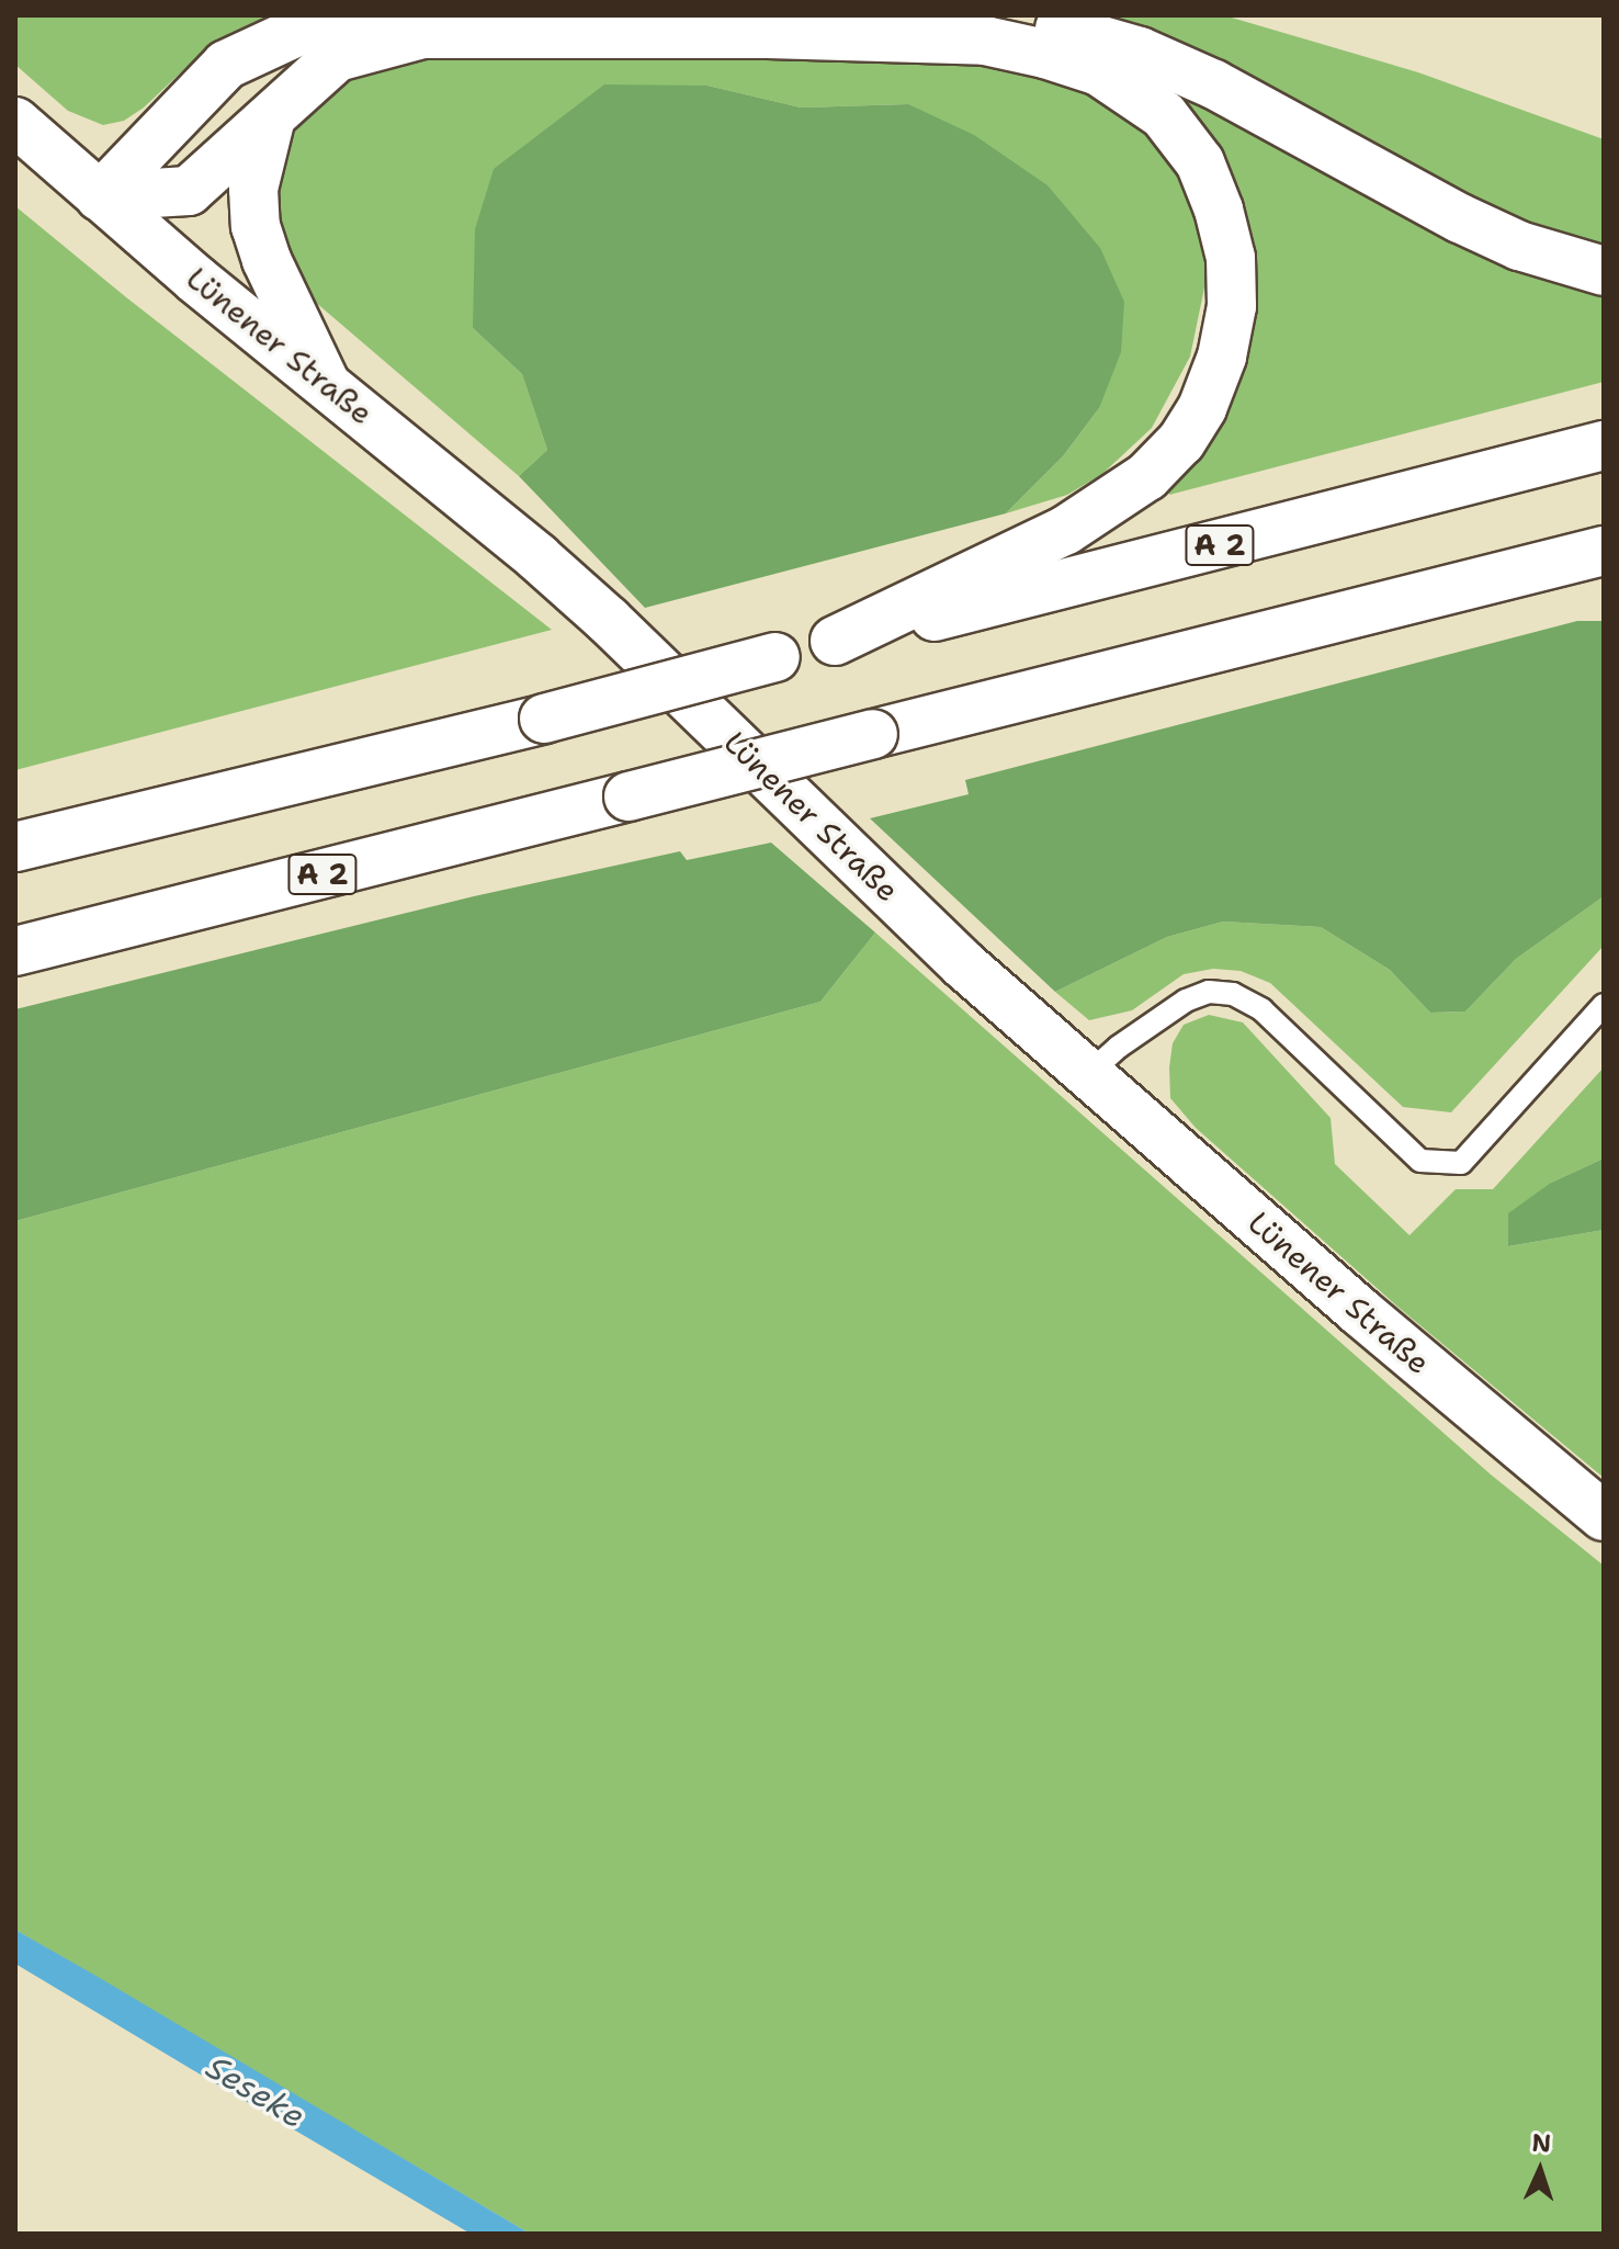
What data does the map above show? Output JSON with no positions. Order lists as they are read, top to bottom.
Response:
{
  "streets": {
    "main road": ["Lünener Straße", "A 2"]
  },
  "water": ["Seseke"],
  "north": "top"
}
